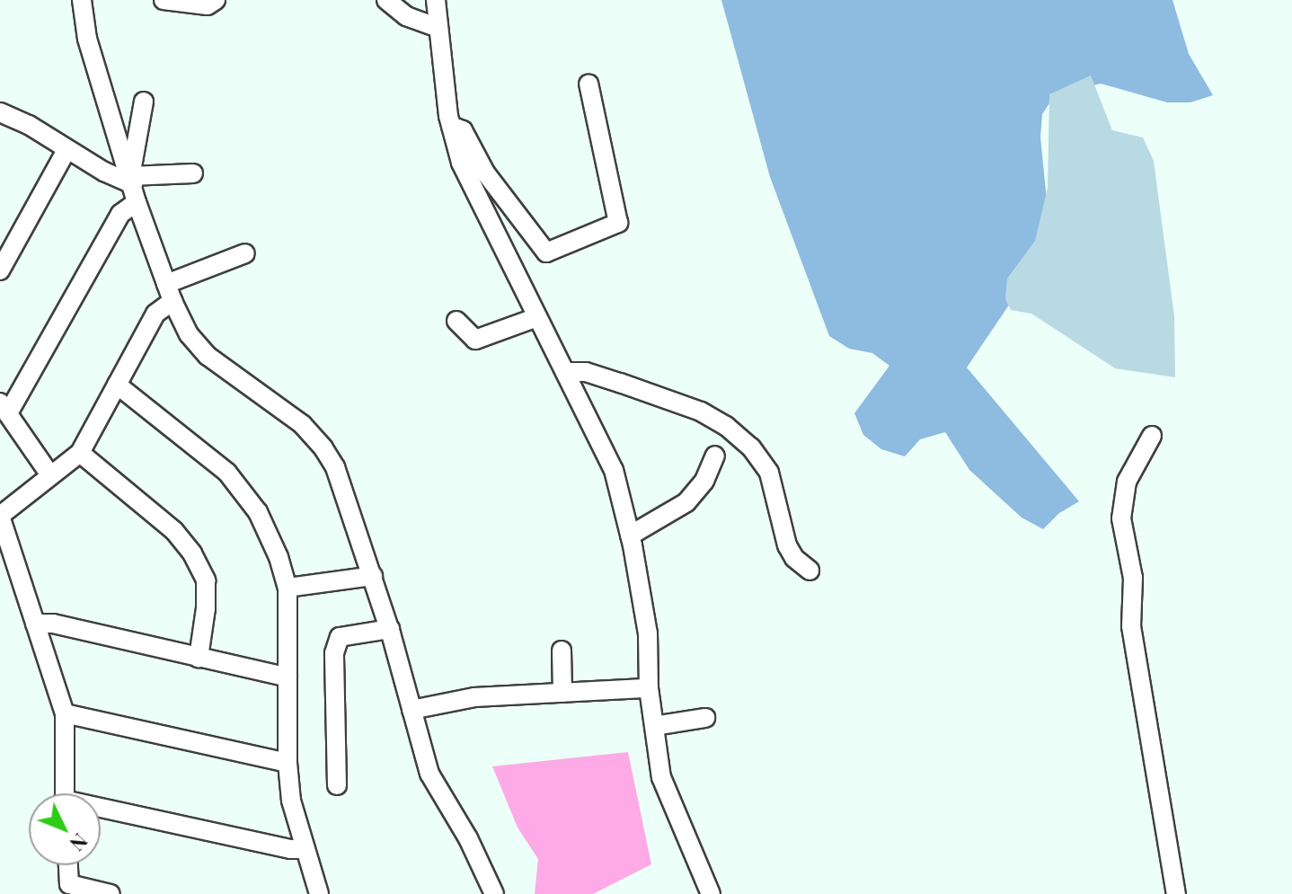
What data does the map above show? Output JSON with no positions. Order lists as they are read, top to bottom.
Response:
{
  "north": "bottom right"
}
